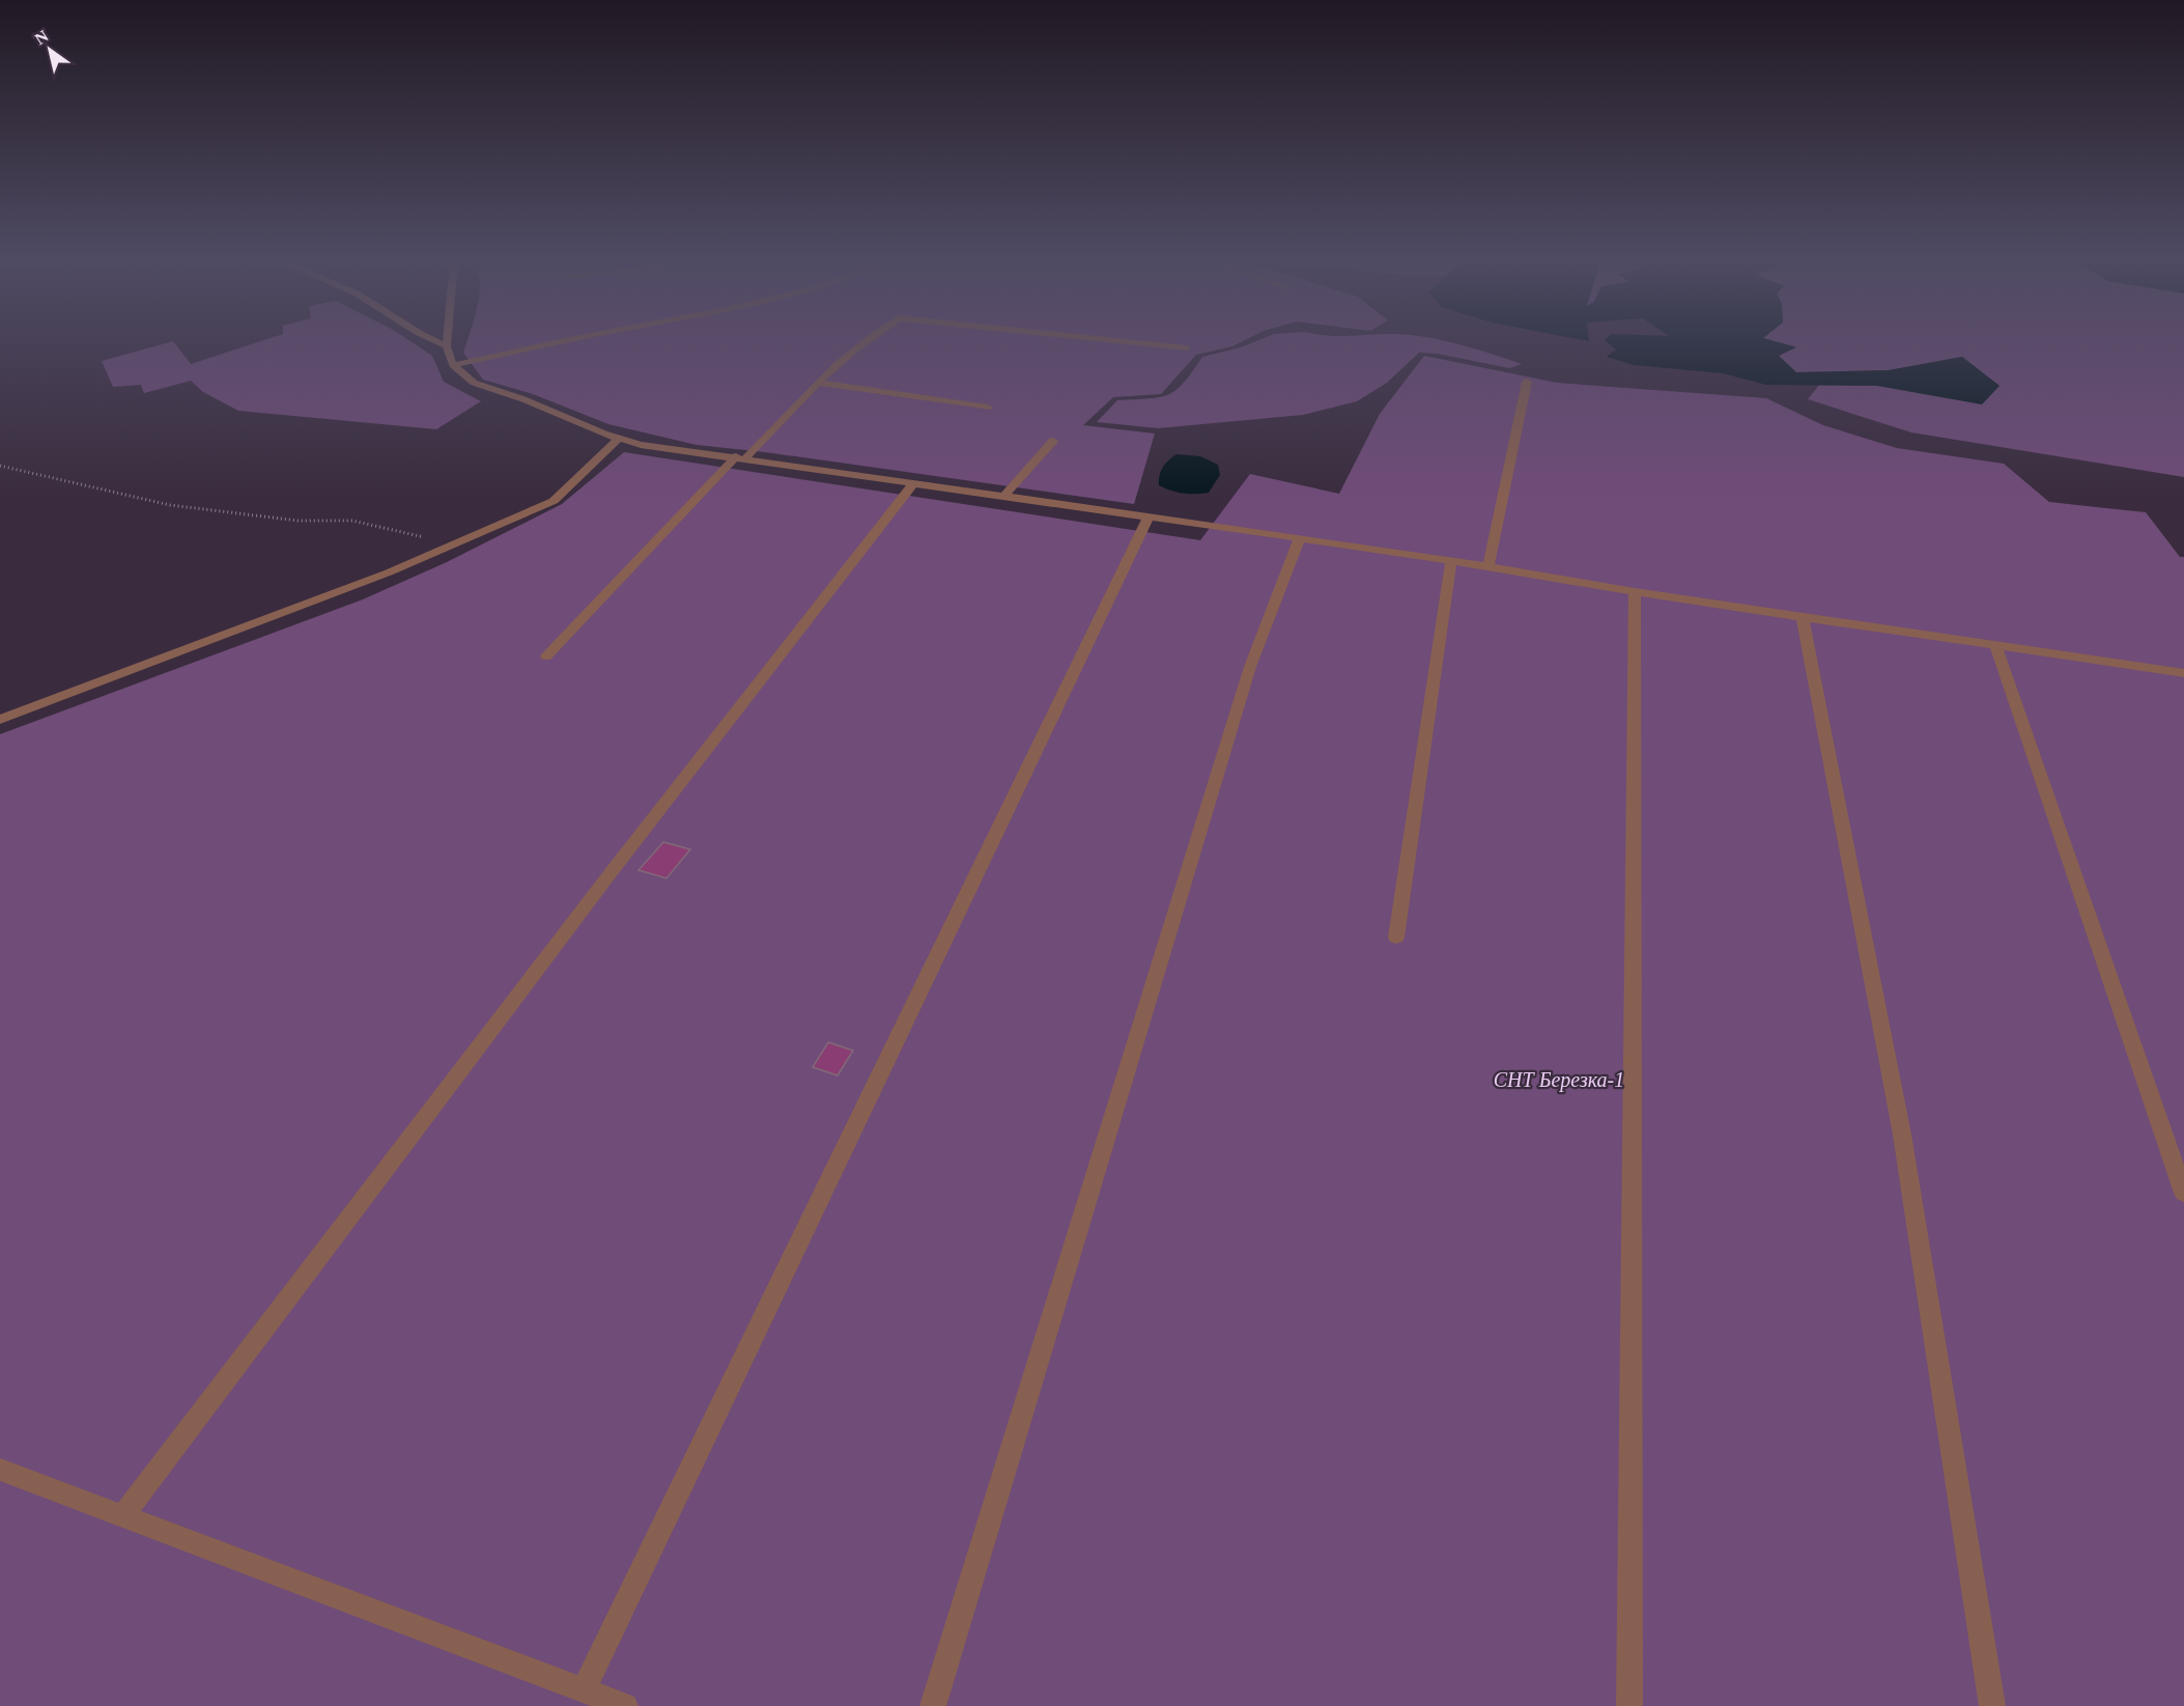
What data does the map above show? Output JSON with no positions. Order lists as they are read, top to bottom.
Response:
{
  "parks": ["СНТ Березка-1"],
  "north": "top left"
}
